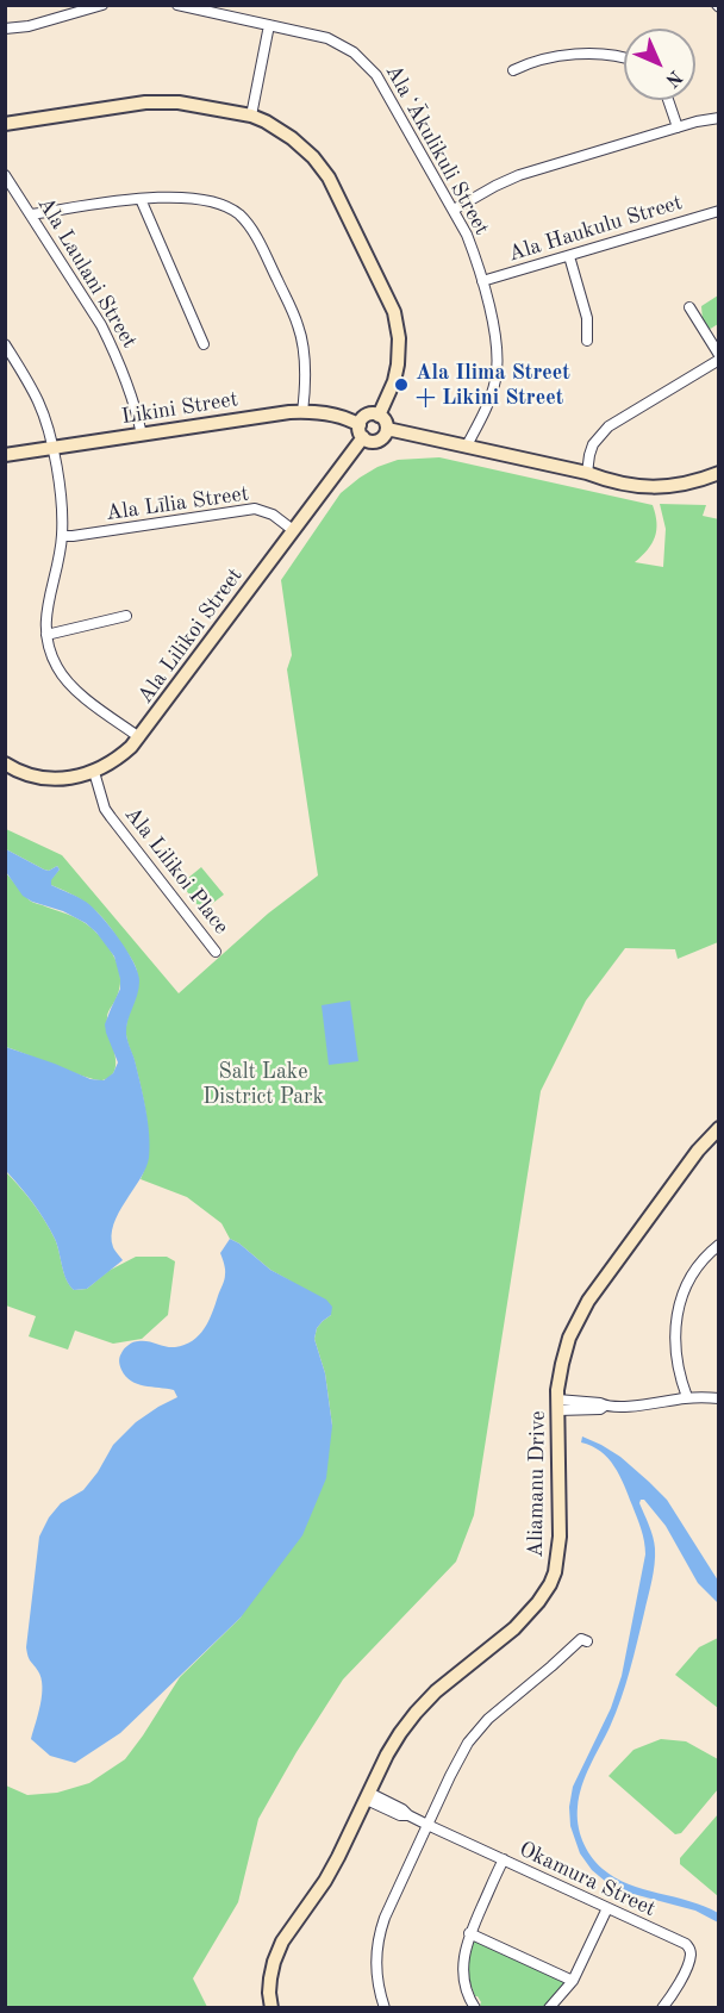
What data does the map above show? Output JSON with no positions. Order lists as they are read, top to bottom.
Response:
{
  "streets": {
    "street": [
      "Ala ʻĀkulikuli Street",
      "Ala Haukulu Street",
      "Ala Laulani Street",
      "Likini Street",
      "Ala Līlia Street",
      "Ala Lilikoi Street",
      "Ala Lilikoi Place",
      "Aliamanu Drive",
      "Okamura Street"
    ]
  },
  "crossings": [
    ["Ala ʻĀkulikuli Street", "Ala Haukulu Street"],
    ["Ala Laulani Street", "Likini Street"],
    ["Likini Street", "Ala Lilikoi Street"],
    ["Ala Līlia Street", "Ala Lilikoi Street"],
    ["Ala Lilikoi Street", "Ala Lilikoi Place"],
    ["Aliamanu Drive", "Okamura Street"]
  ],
  "parks": ["Salt Lake District Park"],
  "places": ["Ala Ilima Street + Likini Street"],
  "north": "bottom right"
}
